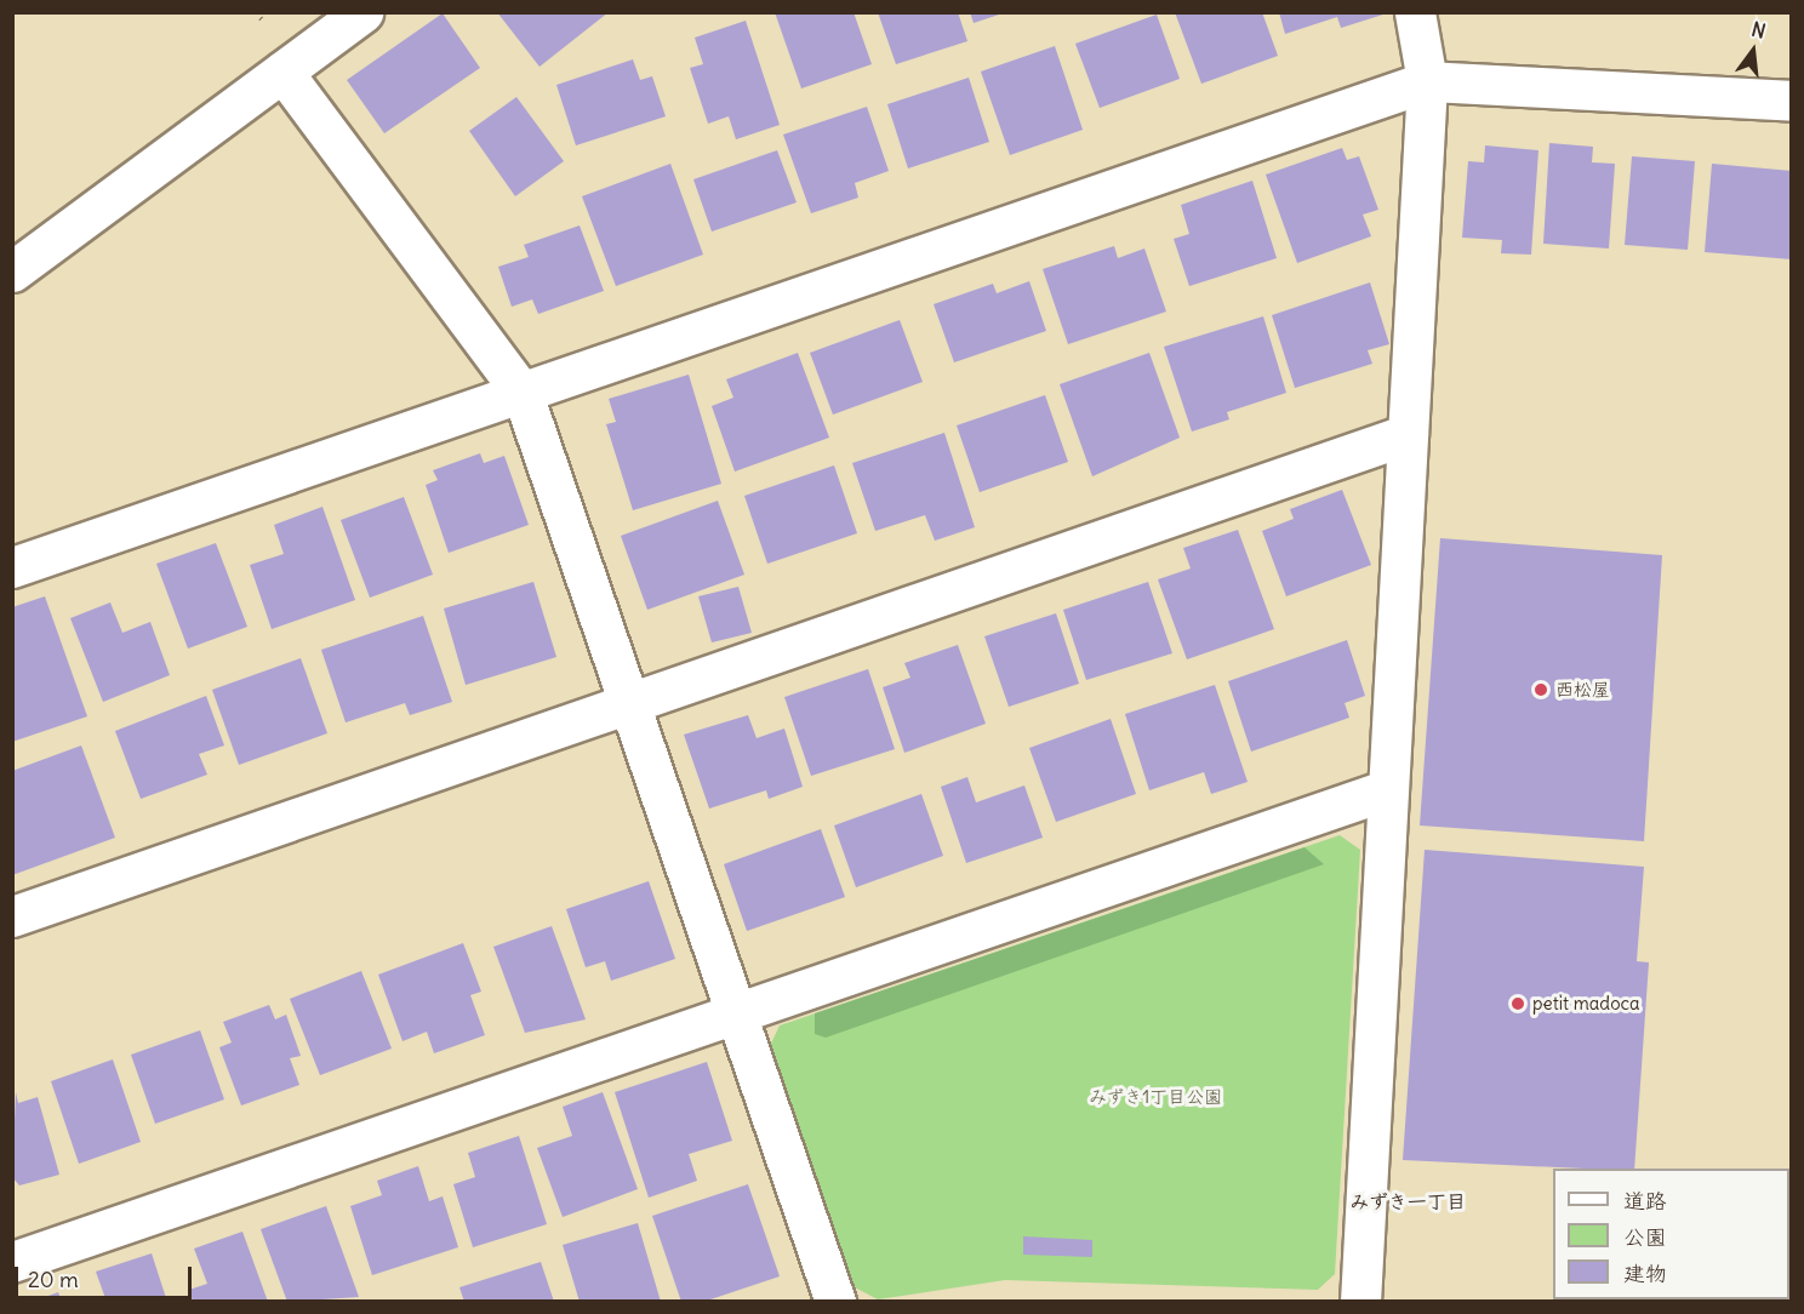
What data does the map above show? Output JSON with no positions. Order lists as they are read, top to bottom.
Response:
{
  "districts": ["みずき一丁目"],
  "parks": ["みずき1丁目公園"],
  "places": ["西松屋", "petit madoca"],
  "legend": ["道路", "公園", "建物"],
  "scale_bar": "20 m",
  "north": "top"
}
